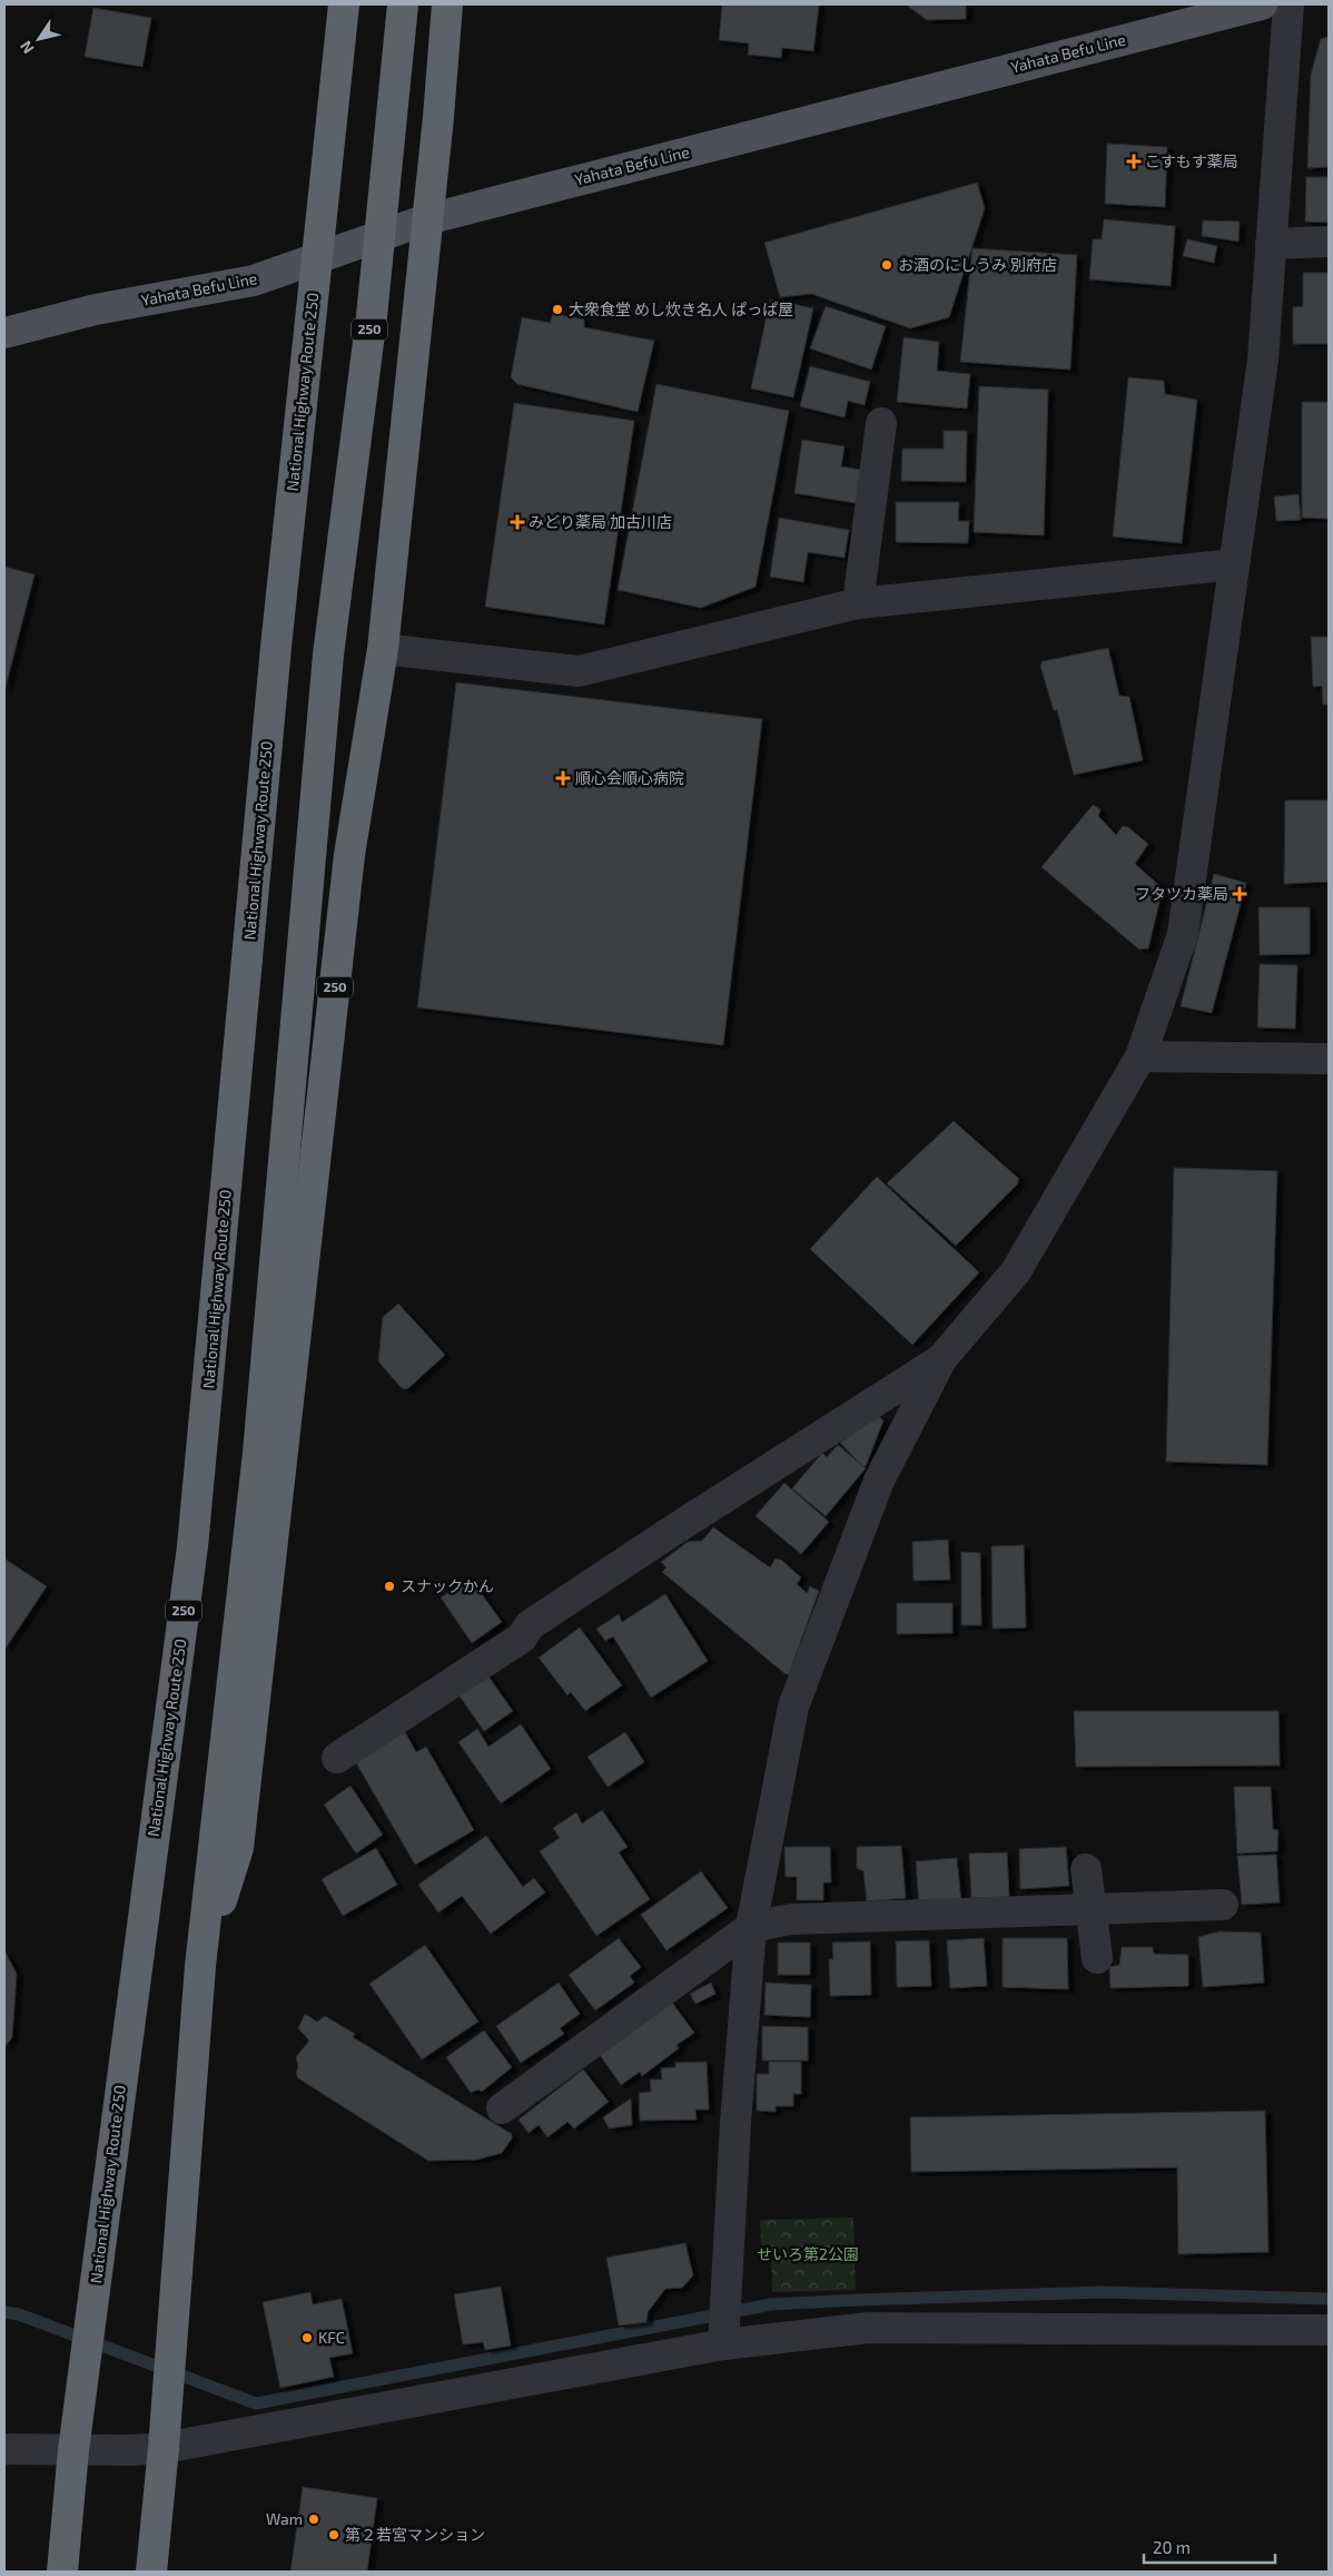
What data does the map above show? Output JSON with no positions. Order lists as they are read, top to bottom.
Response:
{
  "streets": {
    "highway": ["250", "National Highway Route 250"],
    "main road": ["Yahata Befu Line"]
  },
  "crossings": [
    ["Yahata Befu Line", "250"]
  ],
  "parks": ["せいろ第2公園"],
  "places": {
    "health": [
      "こすもす薬局",
      "みどり薬局 加古川店",
      "順心会順心病院",
      "フタツカ薬局"
    ],
    "other": [
      "お酒のにしうみ 別府店",
      "大衆食堂 めし炊き名人 ぱっぱ屋",
      "スナックかん",
      "KFC",
      "Wam",
      "第２若宮マンション"
    ]
  },
  "scale_bar": "20 m",
  "north": "bottom left"
}
